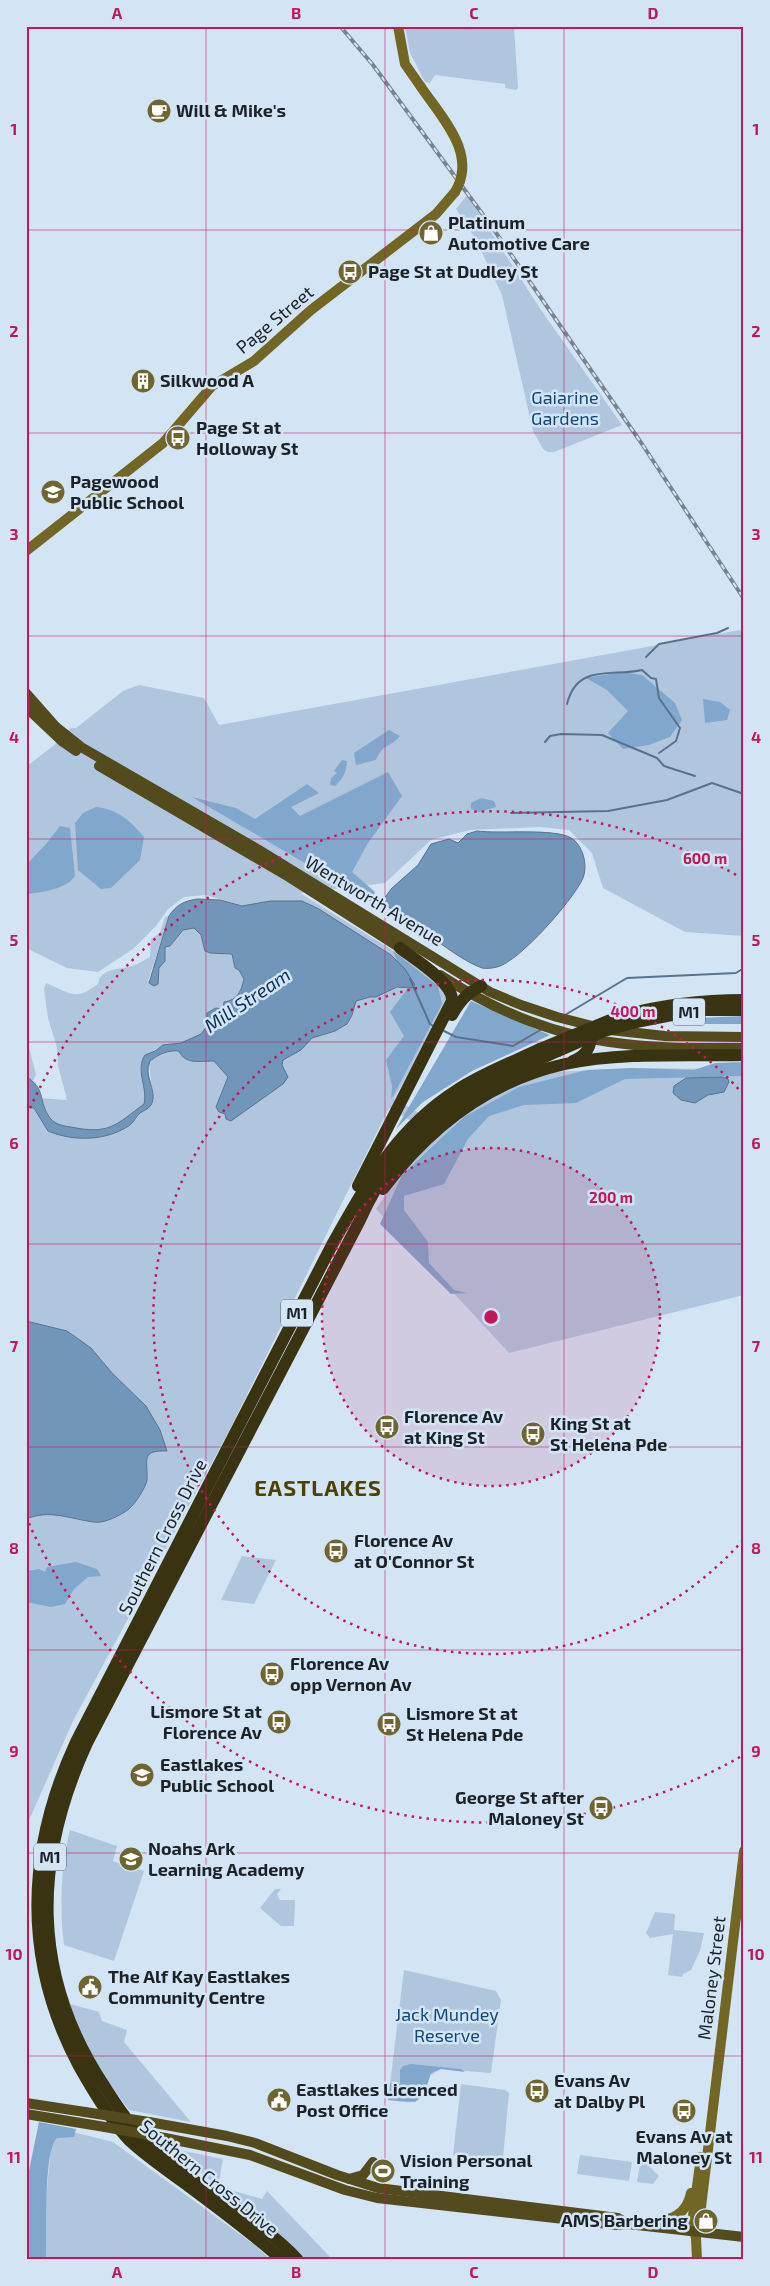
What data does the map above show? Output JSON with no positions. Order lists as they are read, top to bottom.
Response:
{
  "streets": {
    "highway": ["M1", "Southern Cross Drive"],
    "main road": ["Page Street", "Wentworth Avenue", "Maloney Street"]
  },
  "districts": ["EASTLAKES"],
  "water": ["Mill Stream"],
  "parks": ["Gaiarine Gardens", "Jack Mundey Reserve"],
  "places": {
    "cafe": ["Will & Mike's"],
    "shop": ["Platinum Automotive Care", "AMS Barbering"],
    "bus stop": [
      "Page St at Dudley St",
      "Page St at Holloway St",
      "Florence Av at King St",
      "King St at St Helena Pde",
      "Florence Av at O'Connor St",
      "Florence Av opp Vernon Av",
      "Lismore St at Florence Av",
      "Lismore St at St Helena Pde",
      "George St after Maloney St",
      "Evans Av at Dalby Pl",
      "Evans Av at Maloney St"
    ],
    "building": ["Silkwood A"],
    "school or university": ["Pagewood Public School", "Eastlakes Public School", "Noahs Ark Learning Academy"],
    "public building": ["The Alf Kay Eastlakes Community Centre", "Eastlakes Licenced Post Office"],
    "sports": ["Vision Personal Training"]
  },
  "grid": {
    "columns": [
      "A",
      "B",
      "C",
      "D"
    ],
    "rows": [
      "1",
      "2",
      "3",
      "4",
      "5",
      "6",
      "7",
      "8",
      "9",
      "10",
      "11"
    ]
  },
  "rings": ["600 m", "400 m", "200 m"]
}
